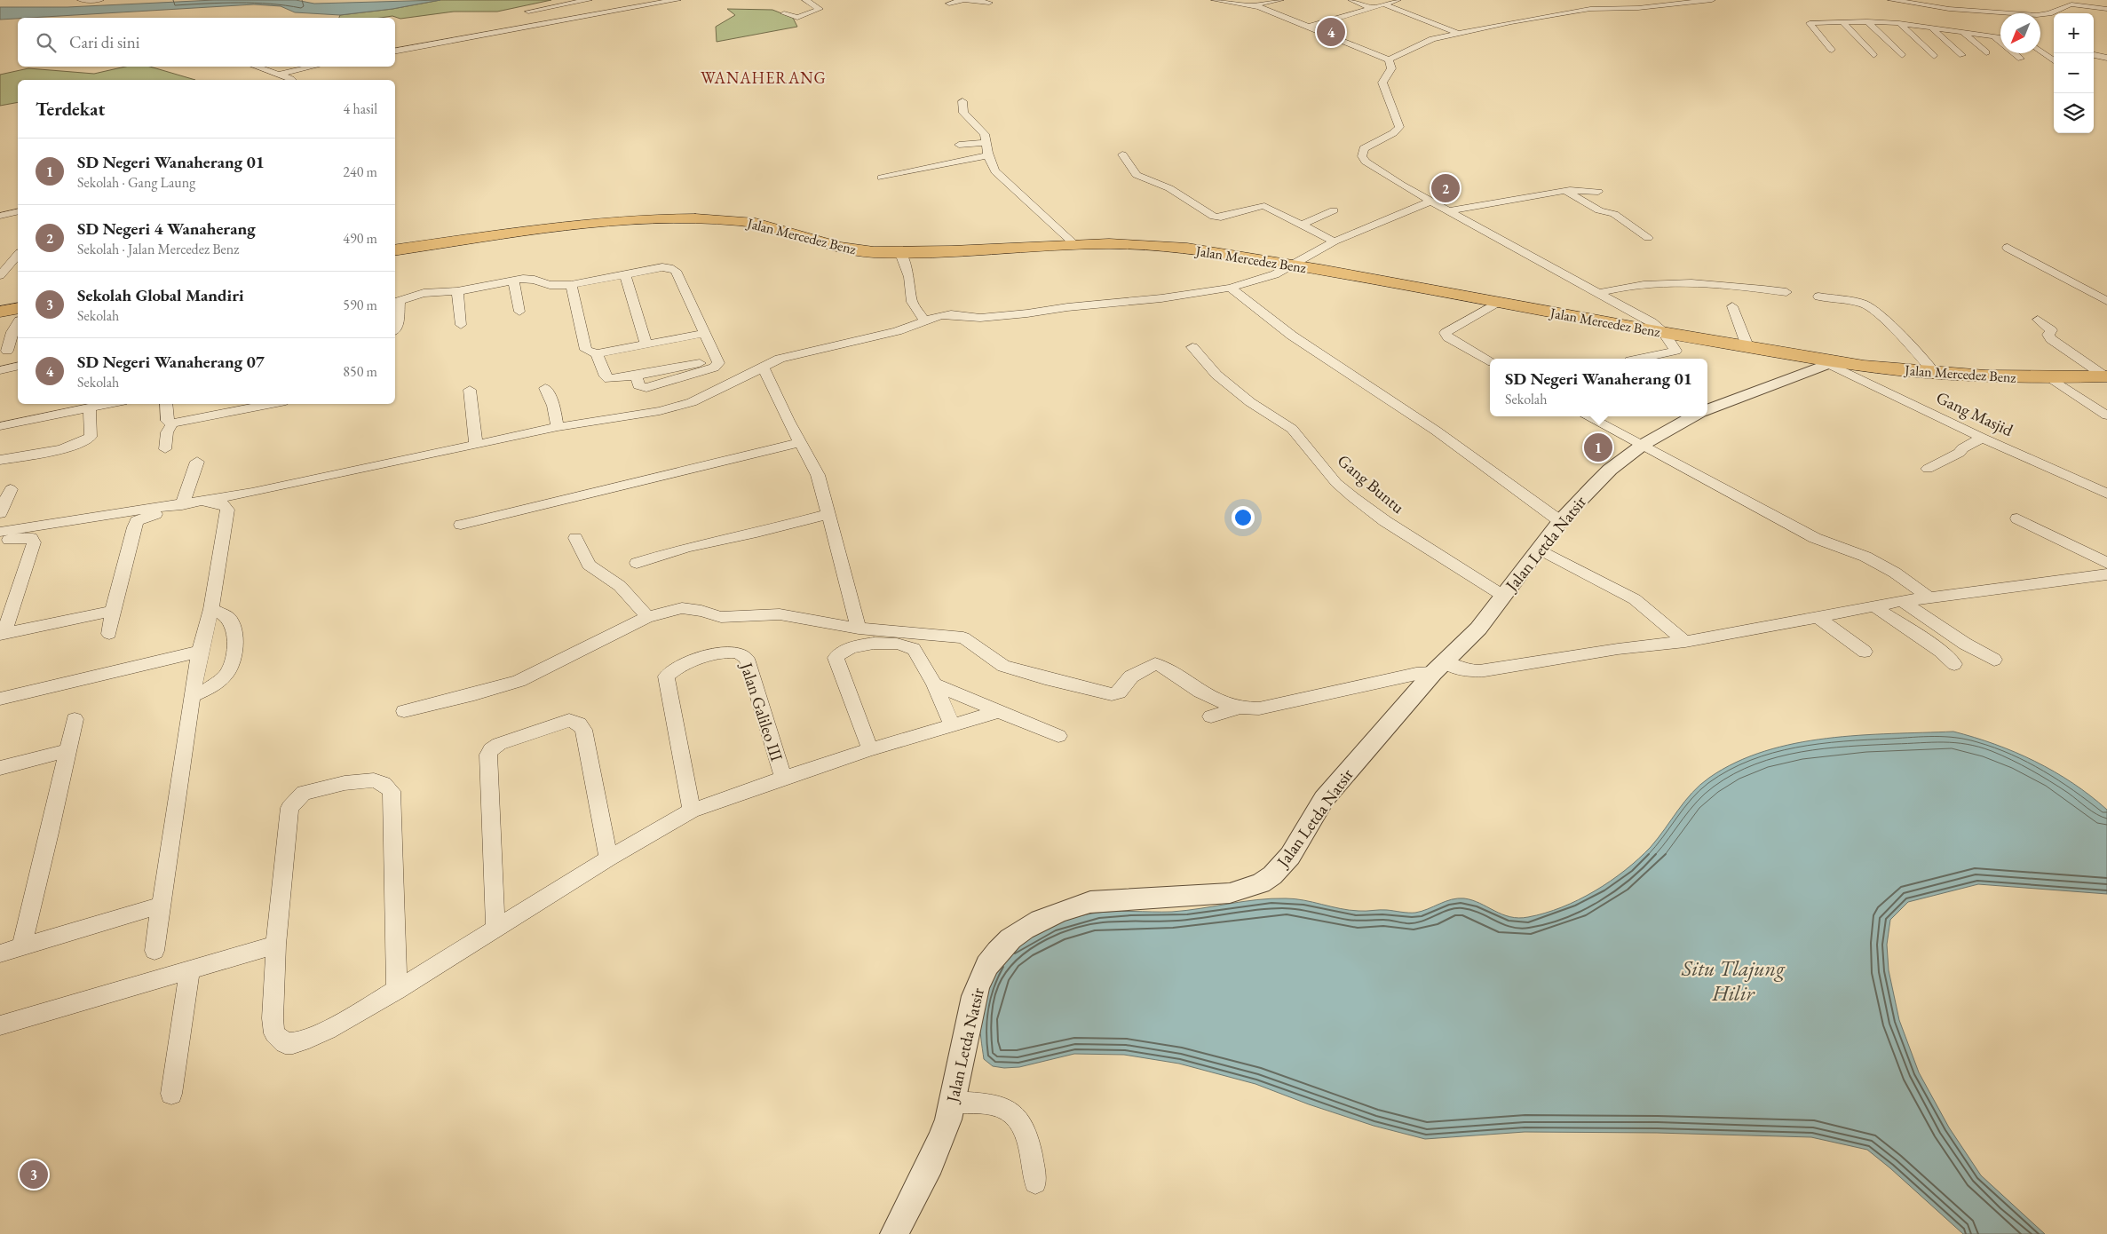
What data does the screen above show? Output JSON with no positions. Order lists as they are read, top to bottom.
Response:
{
  "streets": {
    "main road": ["Jalan Mercedez Benz"],
    "street": [
      "Gang Masjid",
      "Gang Buntu",
      "Jalan Letda Natsir",
      "Jalan Galileo III"
    ]
  },
  "crossings": [
    ["Jalan Mercedez Benz", "Gang Masjid"],
    ["Gang Buntu", "Jalan Letda Natsir"]
  ],
  "districts": ["WANAHERANG"],
  "water": ["Situ Tlajung Hilir"],
  "north": "bottom left",
  "page": {
    "map_buttons": ["+", "−"],
    "pins": [
      "4",
      "2",
      "1",
      "3"
    ],
    "search": "Cari di sini",
    "heading": ["Terdekat", "4 hasil"],
    "list": [
      {
        "mark": "1",
        "name": "SD Negeri Wanaherang 01",
        "note": "Sekolah · Gang Laung",
        "value": "240 m"
      },
      {
        "mark": "2",
        "name": "SD Negeri 4 Wanaherang",
        "note": "Sekolah · Jalan Mercedez Benz",
        "value": "490 m"
      },
      {
        "mark": "3",
        "name": "Sekolah Global Mandiri",
        "note": "Sekolah",
        "value": "590 m"
      },
      {
        "mark": "4",
        "name": "SD Negeri Wanaherang 07",
        "note": "Sekolah",
        "value": "850 m"
      }
    ],
    "popup": ["SD Negeri Wanaherang 01", "Sekolah"]
  }
}
